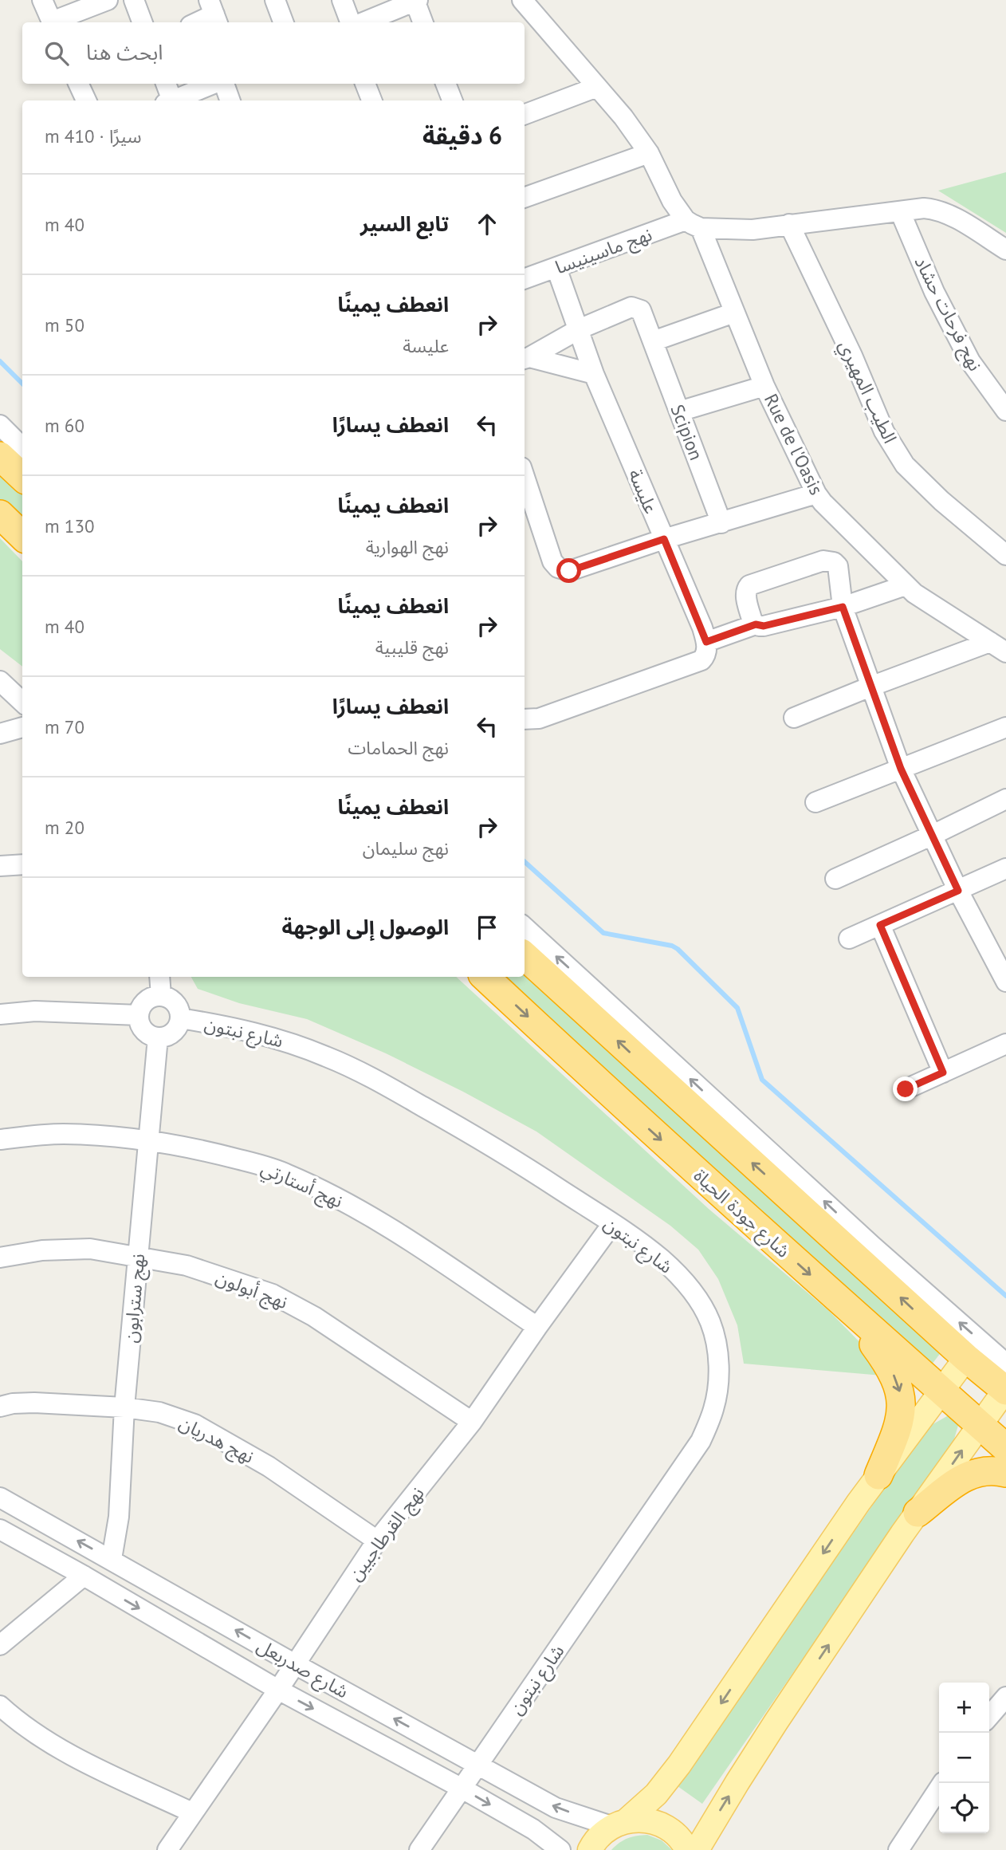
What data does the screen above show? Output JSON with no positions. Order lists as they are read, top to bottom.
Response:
{
  "streets": {
    "highway": ["شارع جودة الحياة"],
    "street": [
      "نهج ماسينيسا",
      "نهج فرحات حشاد",
      "الطيب المهيري",
      "Scipion",
      "Rue de l'Oasis",
      "عليسة",
      "شارع نبتون",
      "نهج أستارتي",
      "نهج أبولون",
      "نهج سترابون",
      "نهج هدريان",
      "نهج القرطاجيين",
      "شارع صدربعل"
    ]
  },
  "crossings": [
    ["نهج ماسينيسا", "Rue de l'Oasis"],
    ["نهج ماسينيسا", "عليسة"],
    ["Scipion", "عليسة"],
    ["شارع نبتون", "نهج سترابون"],
    ["شارع نبتون", "نهج القرطاجيين"],
    ["شارع نبتون", "شارع صدربعل"],
    ["نهج أستارتي", "نهج سترابون"],
    ["نهج أستارتي", "نهج القرطاجيين"],
    ["نهج أبولون", "نهج سترابون"],
    ["نهج أبولون", "نهج القرطاجيين"],
    ["نهج سترابون", "نهج هدريان"],
    ["نهج سترابون", "شارع صدربعل"],
    ["نهج هدريان", "نهج القرطاجيين"],
    ["نهج القرطاجيين", "شارع صدربعل"]
  ],
  "page": {
    "search": "ابحث هنا",
    "heading": ["6 دقيقة", "سيرًا · 410 m"],
    "list": [
      ["تابع السير", "40 m"],
      ["انعطف يمينًا", "عليسة", "50 m"],
      ["انعطف يسارًا", "60 m"],
      ["انعطف يمينًا", "نهج الهوارية", "130 m"],
      ["انعطف يمينًا", "نهج قليبية", "40 m"],
      ["انعطف يسارًا", "نهج الحمامات", "70 m"],
      ["انعطف يمينًا", "نهج سليمان", "20 m"],
      "الوصول إلى الوجهة"
    ],
    "map_buttons": ["+", "−"]
  }
}
